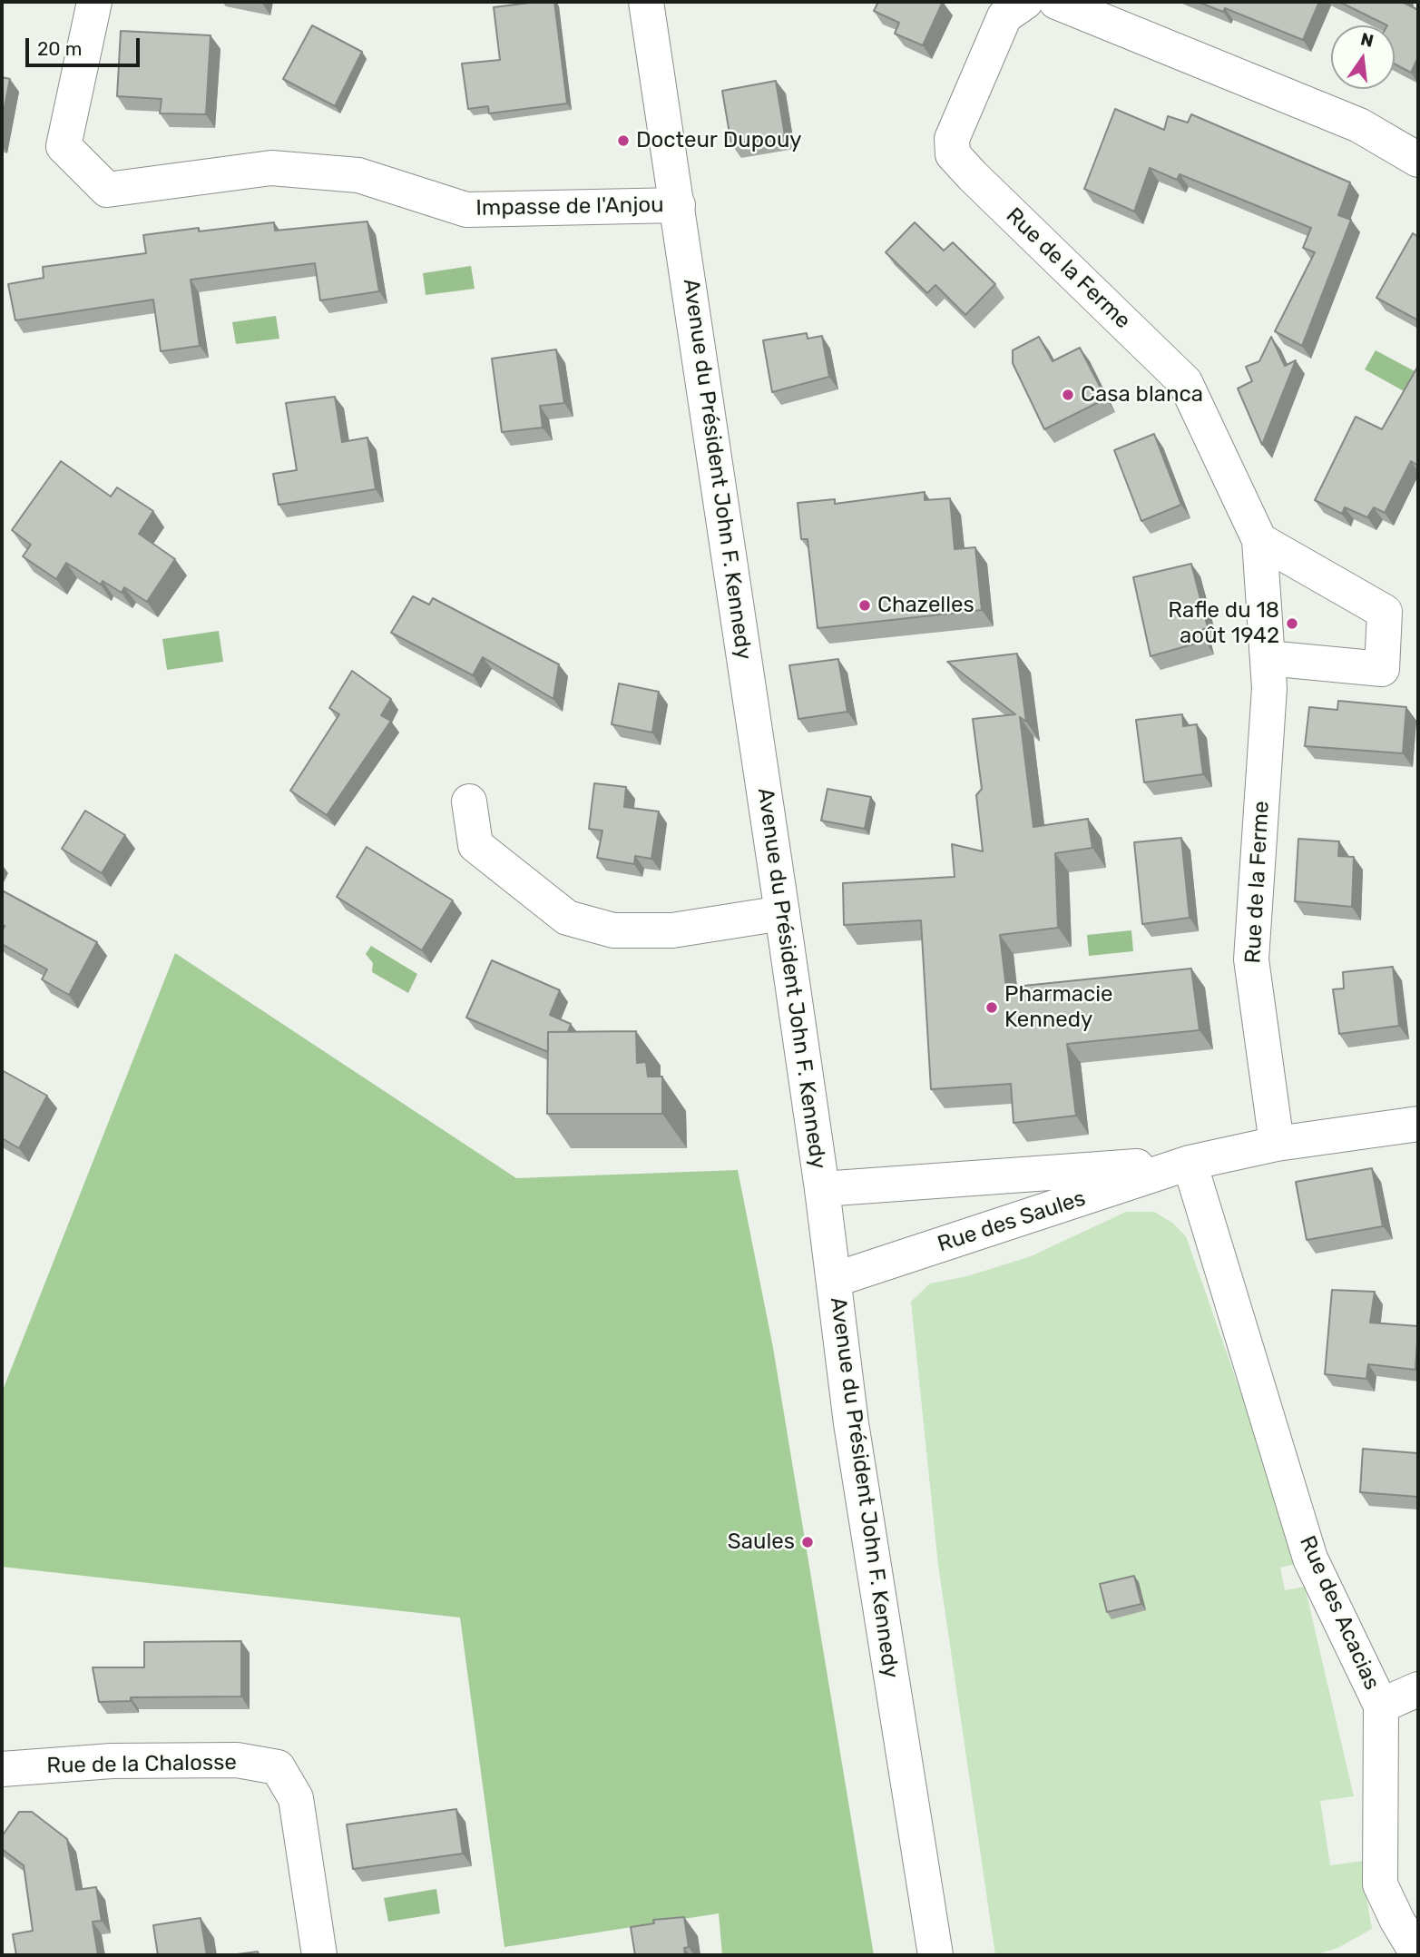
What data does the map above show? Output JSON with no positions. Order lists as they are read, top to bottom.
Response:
{
  "streets": {
    "street": [
      "Impasse de l'Anjou",
      "Rue de la Ferme",
      "Avenue du Président John F. Kennedy",
      "Rue des Saules",
      "Rue des Acacias",
      "Rue de la Chalosse"
    ]
  },
  "crossings": [
    ["Impasse de l'Anjou", "Avenue du Président John F. Kennedy"],
    ["Rue de la Ferme", "Rue des Saules"],
    ["Avenue du Président John F. Kennedy", "Rue des Saules"],
    ["Rue des Saules", "Rue des Acacias"]
  ],
  "places": [
    "Docteur Dupouy",
    "Casa blanca",
    "Chazelles",
    "Rafle du 18 août 1942",
    "Pharmacie Kennedy",
    "Saules"
  ],
  "scale_bar": "20 m",
  "north": "top"
}
